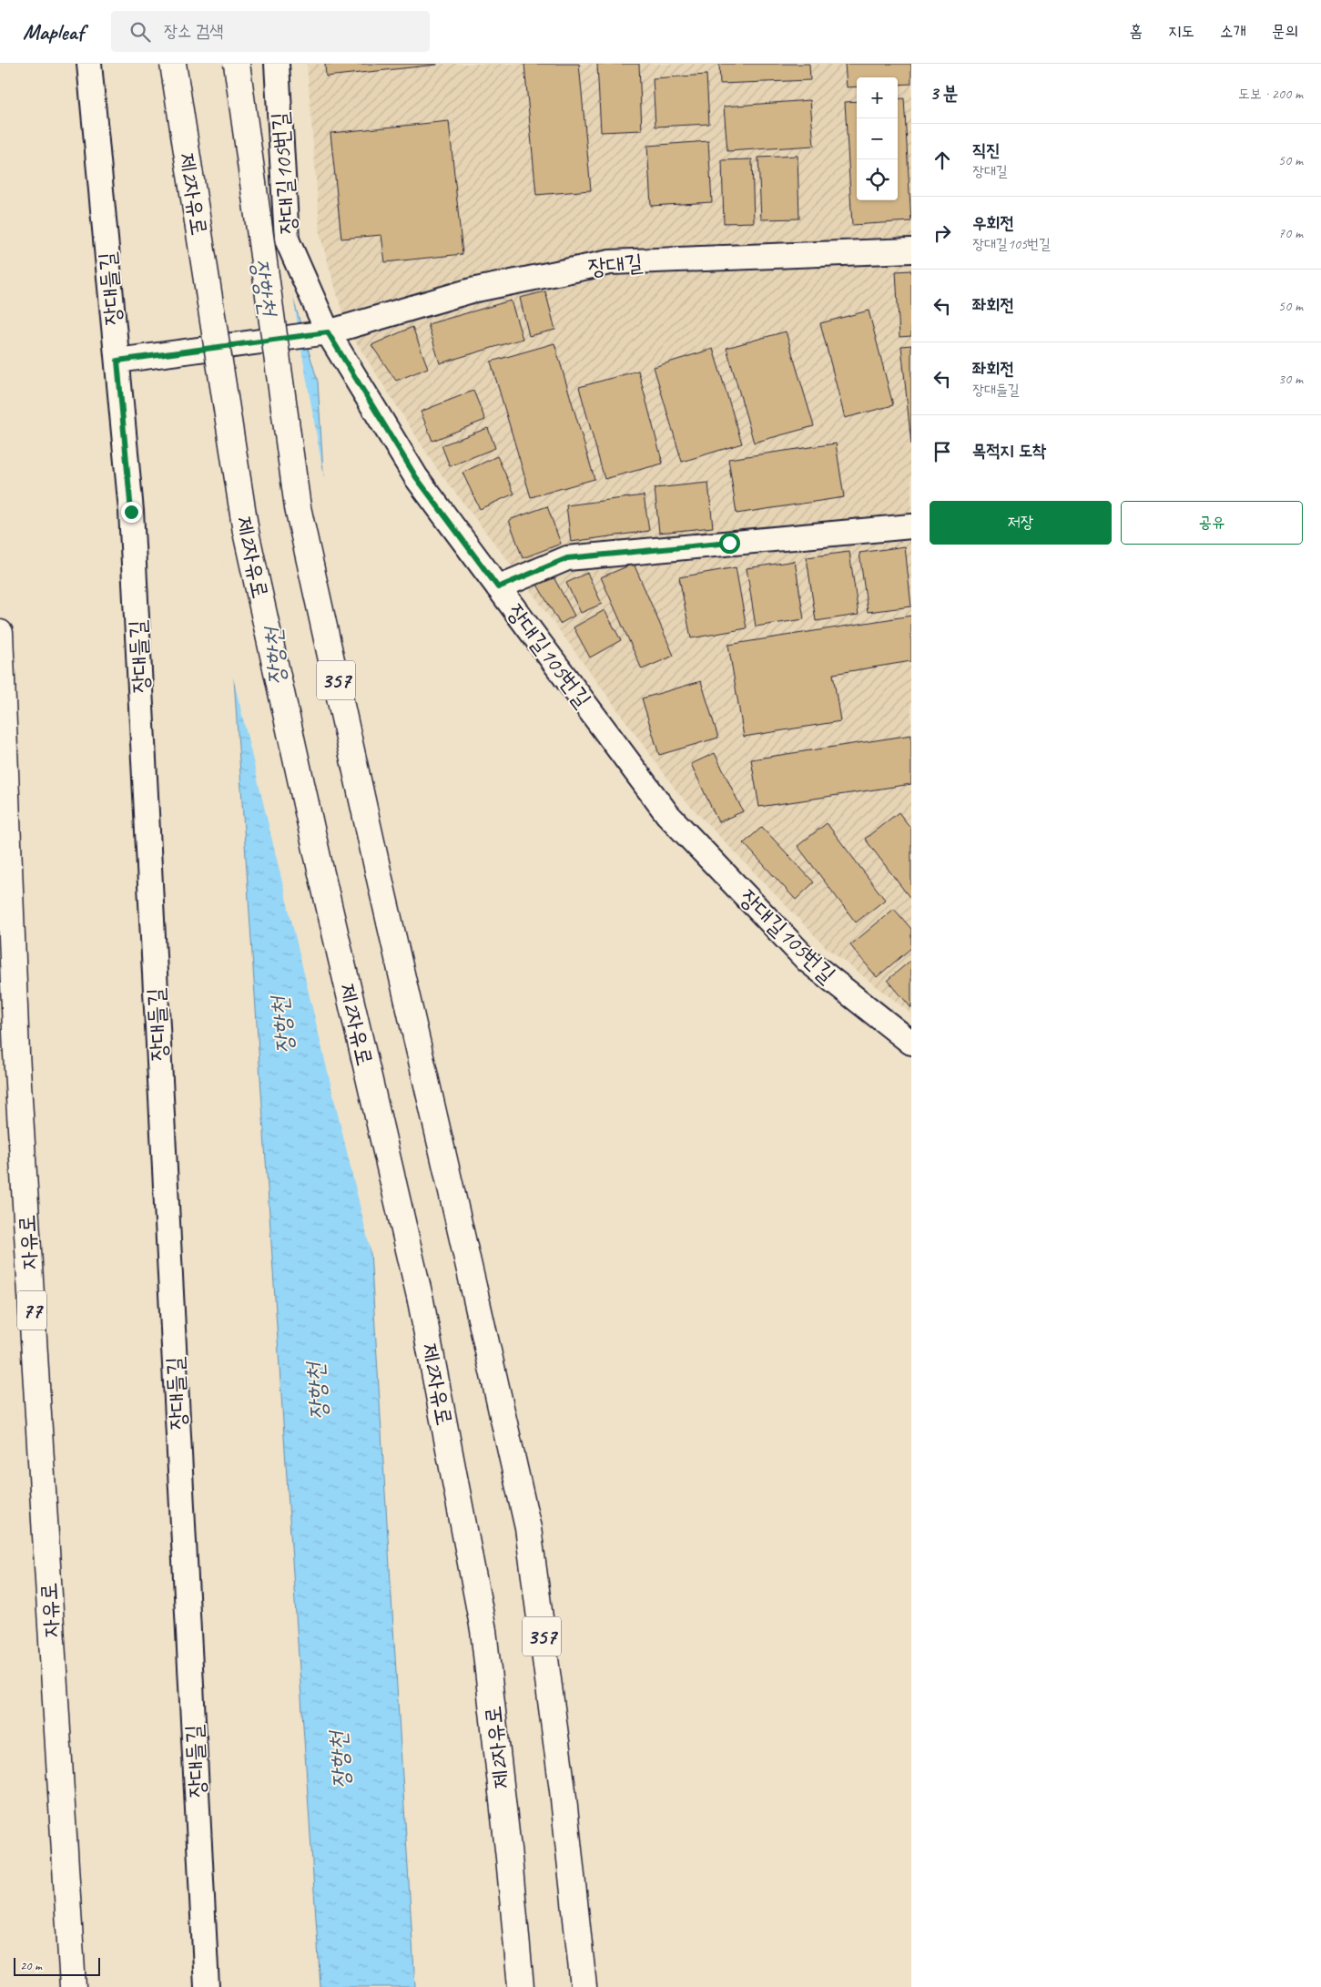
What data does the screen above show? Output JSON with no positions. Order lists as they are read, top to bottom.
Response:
{
  "streets": {
    "highway": [
      "제2자유로",
      "357",
      "자유로",
      "77"
    ],
    "street": ["장대길105번길", "장대길", "장대들길"]
  },
  "crossings": [
    ["장대길105번길", "장대길"],
    ["장대길", "장대들길"]
  ],
  "water": ["장항천"],
  "scale_bar": "20 m",
  "page": {
    "header": "Mapleaf",
    "search": "장소 검색",
    "nav": [
      "홈",
      "지도",
      "소개",
      "문의"
    ],
    "heading": ["3 분", "도보 · 200 m"],
    "map_buttons": ["+", "−"],
    "list": [
      ["직진", "장대길", "50 m"],
      ["우회전", "장대길105번길", "70 m"],
      ["좌회전", "50 m"],
      ["좌회전", "장대들길", "30 m"],
      "목적지 도착"
    ],
    "buttons": ["저장", "공유"],
    "scale": "20 m"
  }
}
